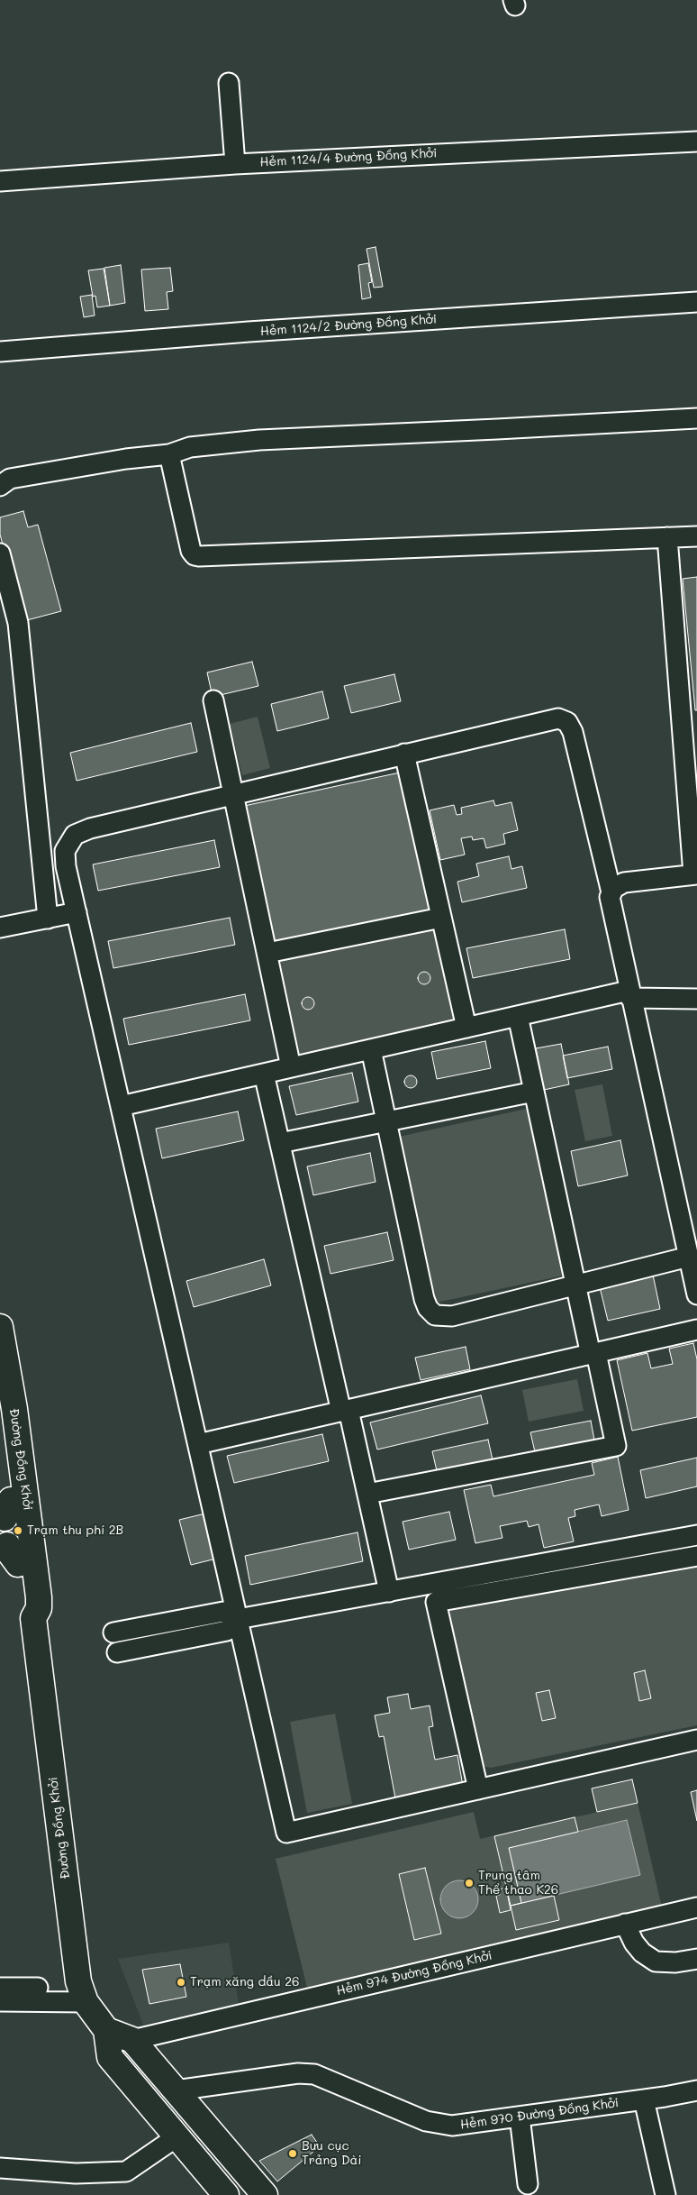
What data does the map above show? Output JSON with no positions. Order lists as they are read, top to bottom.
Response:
{
  "streets": {
    "main road": ["Đường Đồng Khởi"],
    "street": [
      "Hẻm 1124/4 Đường Đồng Khởi",
      "Hẻm 1124/2 Đường Đồng Khởi",
      "Hẻm 974 Đường Đồng Khởi",
      "Hẻm 970 Đường Đồng Khởi"
    ]
  },
  "places": [
    "Trạm thu phí 2B",
    "Trung tâm Thể thao K26",
    "Trạm xăng dầu 26",
    "Bưu cục Trảng Dài"
  ]
}
